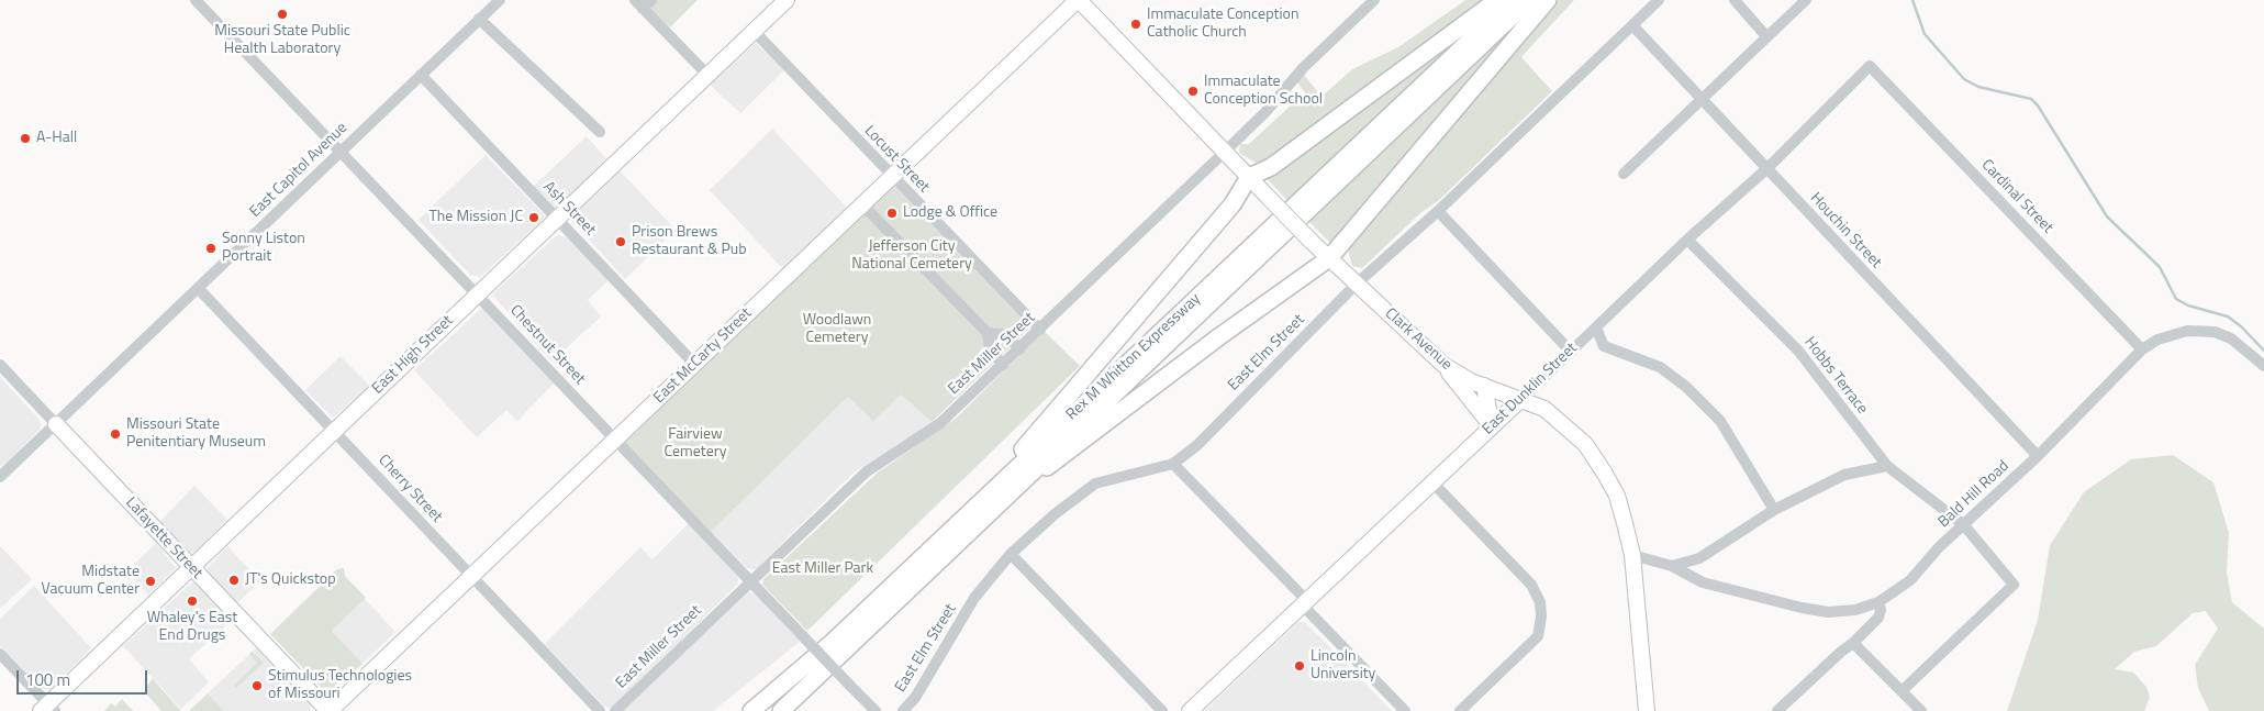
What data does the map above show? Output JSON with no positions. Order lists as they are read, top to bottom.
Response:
{
  "streets": {
    "highway": ["Rex M Whitton Expressway"],
    "main road": [
      "Clark Avenue",
      "East High Street",
      "East McCarty Street",
      "East Dunklin Street",
      "Lafayette Street"
    ],
    "street": [
      "Locust Street",
      "East Capitol Avenue",
      "Cardinal Street",
      "Ash Street",
      "Houchin Street",
      "Chestnut Street",
      "East Elm Street",
      "East Miller Street",
      "Hobbs Terrace",
      "Cherry Street",
      "Bald Hill Road"
    ]
  },
  "crossings": [
    ["Locust Street", "East Miller Street"],
    ["Locust Street", "East High Street"],
    ["Locust Street", "East McCarty Street"],
    ["East Capitol Avenue", "Ash Street"],
    ["East Capitol Avenue", "Chestnut Street"],
    ["East Capitol Avenue", "Cherry Street"],
    ["East Capitol Avenue", "Lafayette Street"],
    ["Cardinal Street", "East Dunklin Street"],
    ["Cardinal Street", "Bald Hill Road"],
    ["Ash Street", "East High Street"],
    ["Ash Street", "East McCarty Street"],
    ["Houchin Street", "East Elm Street"],
    ["Houchin Street", "East Dunklin Street"],
    ["Houchin Street", "Bald Hill Road"],
    ["Clark Avenue", "East Elm Street"],
    ["Clark Avenue", "East Miller Street"],
    ["Clark Avenue", "East McCarty Street"],
    ["Clark Avenue", "East Dunklin Street"],
    ["Clark Avenue", "Bald Hill Road"],
    ["Chestnut Street", "East Miller Street"],
    ["Chestnut Street", "East High Street"],
    ["Chestnut Street", "East McCarty Street"],
    ["East High Street", "Cherry Street"],
    ["East High Street", "Lafayette Street"],
    ["East McCarty Street", "Cherry Street"],
    ["East McCarty Street", "Lafayette Street"],
    ["Hobbs Terrace", "East Dunklin Street"],
    ["Hobbs Terrace", "Bald Hill Road"]
  ],
  "parks": [
    "Jefferson City National Cemetery",
    "Woodlawn Cemetery",
    "Fairview Cemetery",
    "East Miller Park"
  ],
  "places": [
    "Missouri State Public Health Laboratory",
    "Immaculate Conception Catholic Church",
    "Immaculate Conception School",
    "A-Hall",
    "Lodge & Office",
    "The Mission JC",
    "Prison Brews Restaurant & Pub",
    "Sonny Liston Portrait",
    "Missouri State Penitentiary Museum",
    "JT's Quickstop",
    "Midstate Vacuum Center",
    "Whaley's East End Drugs",
    "Lincoln University",
    "Stimulus Technologies of Missouri"
  ],
  "scale_bar": "100 m"
}
